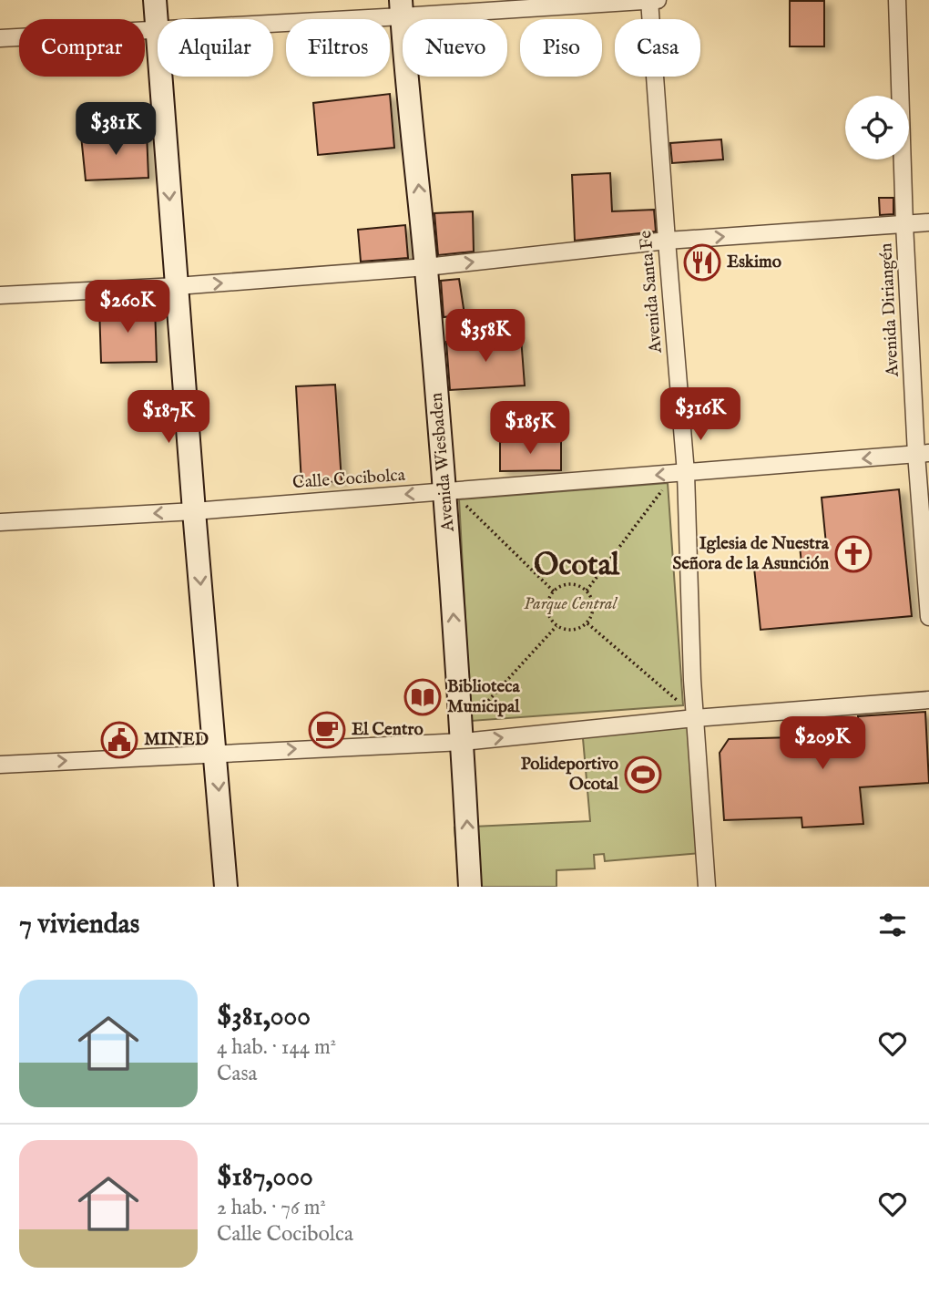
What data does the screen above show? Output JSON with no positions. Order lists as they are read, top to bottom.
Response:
{
  "streets": {
    "street": [
      "Avenida Santa Fe",
      "Avenida Diriangén",
      "Avenida Wiesbaden",
      "Calle Cocibolca"
    ]
  },
  "crossings": [
    ["Avenida Santa Fe", "Calle Cocibolca"],
    ["Avenida Diriangén", "Calle Cocibolca"],
    ["Avenida Wiesbaden", "Calle Cocibolca"]
  ],
  "one_way": ["Avenida Wiesbaden", "Calle Cocibolca"],
  "districts": ["Ocotal"],
  "parks": ["Parque Central"],
  "places": {
    "restaurant": ["Eskimo"],
    "church": ["Iglesia de Nuestra Señora de la Asunción"],
    "library": ["Biblioteca Municipal"],
    "cafe": ["El Centro"],
    "public building": ["MINED"],
    "sports": ["Polideportivo Ocotal"]
  },
  "page": {
    "chip": [
      "Comprar",
      "Alquilar",
      "Filtros",
      "Nuevo",
      "Piso",
      "Casa"
    ],
    "price": [
      "$381K",
      "$260K",
      "$358K",
      "$316K",
      "$187K",
      "$185K",
      "$209K"
    ],
    "heading": "7 viviendas",
    "list": [
      {
        "name": "$381,000",
        "note": "4 hab. · 144 m² · Casa"
      },
      {
        "name": "$187,000",
        "note": "2 hab. · 76 m² · Calle Cocibolca"
      }
    ]
  }
}
